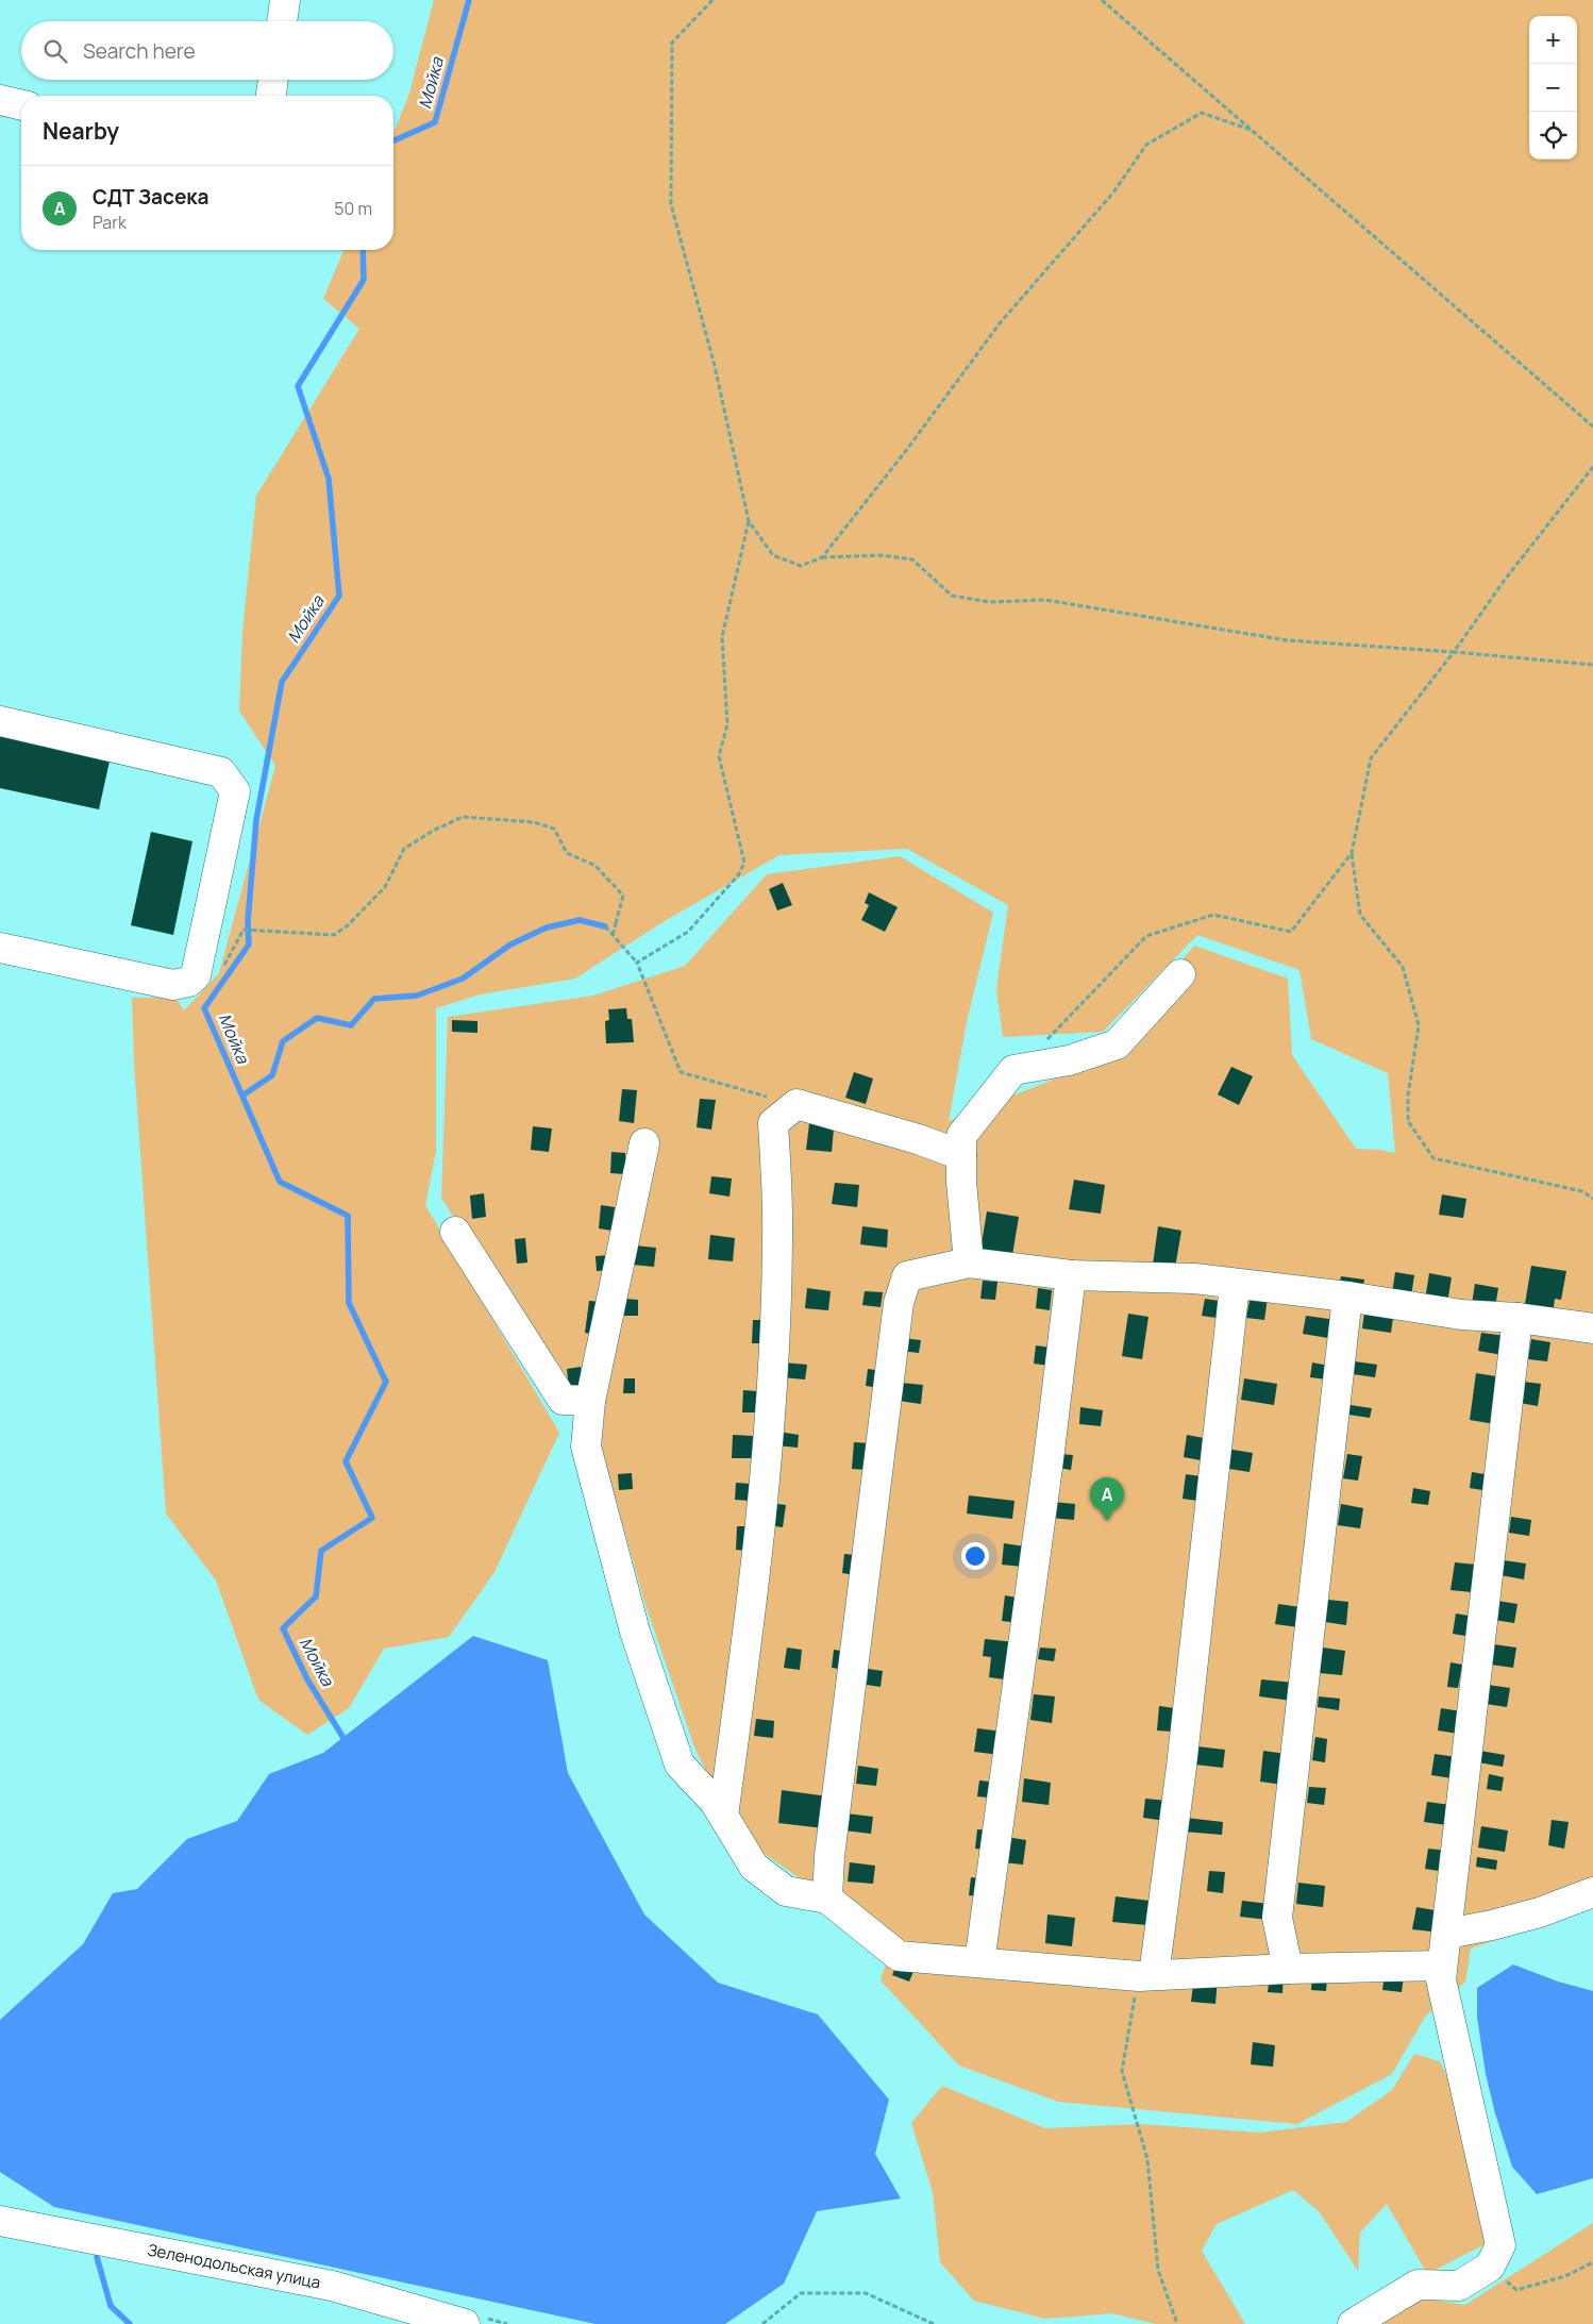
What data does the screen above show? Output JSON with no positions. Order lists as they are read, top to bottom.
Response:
{
  "streets": {
    "street": ["Зеленодольская улица"]
  },
  "water": ["Мойка"],
  "page": {
    "map_buttons": ["+", "−"],
    "search": "Search here",
    "heading": "Nearby",
    "list": [
      {
        "mark": "A",
        "name": "СДТ Засека",
        "note": "Park",
        "value": "50 m"
      }
    ],
    "pins": "A"
  }
}
